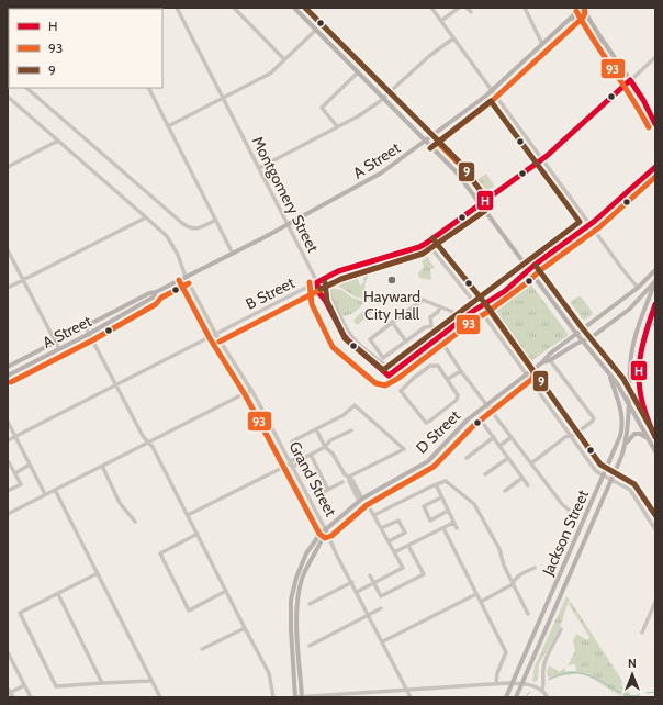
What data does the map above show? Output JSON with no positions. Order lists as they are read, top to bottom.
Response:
{
  "streets": {
    "main road": ["A Street", "D Street", "Jackson Street"],
    "street": ["Montgomery Street", "B Street", "Grand Street"]
  },
  "crossings": [
    ["A Street", "Montgomery Street"],
    ["A Street", "Grand Street"],
    ["Montgomery Street", "B Street"],
    ["B Street", "Grand Street"],
    ["D Street", "Grand Street"],
    ["D Street", "Jackson Street"]
  ],
  "places": ["Hayward City Hall"],
  "lines": ["transit line 93", "transit line 9", "transit line H"],
  "legend": ["H", "93", "9"],
  "north": "top"
}
